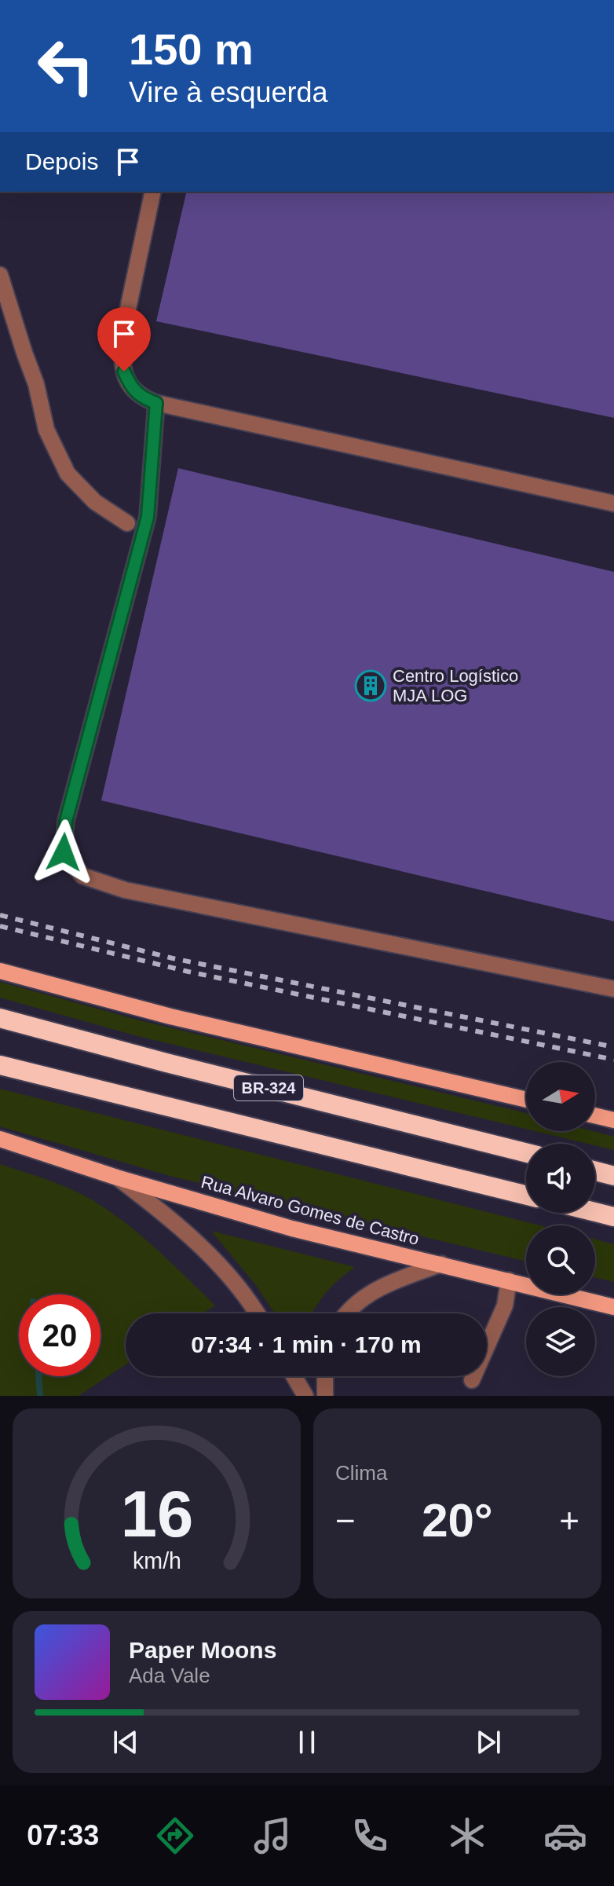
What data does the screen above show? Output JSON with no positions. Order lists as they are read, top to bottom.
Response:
{
  "streets": {
    "highway": ["BR-324"],
    "main road": ["Rua Alvaro Gomes de Castro"]
  },
  "places": {
    "building": ["Centro Logístico MJA LOG"]
  },
  "north": "right",
  "page": {
    "turn": ["150 m", "Vire à esquerda"],
    "then": "Depois",
    "limit": "20",
    "trip": "07:34 · 1 min · 170 m",
    "tile": "Clima",
    "heat": ["−", "20°", "+"],
    "song": ["Paper Moons", "Ada Vale"],
    "tabs": "07:33",
    "gauge": ["16", "km/h"]
  }
}
